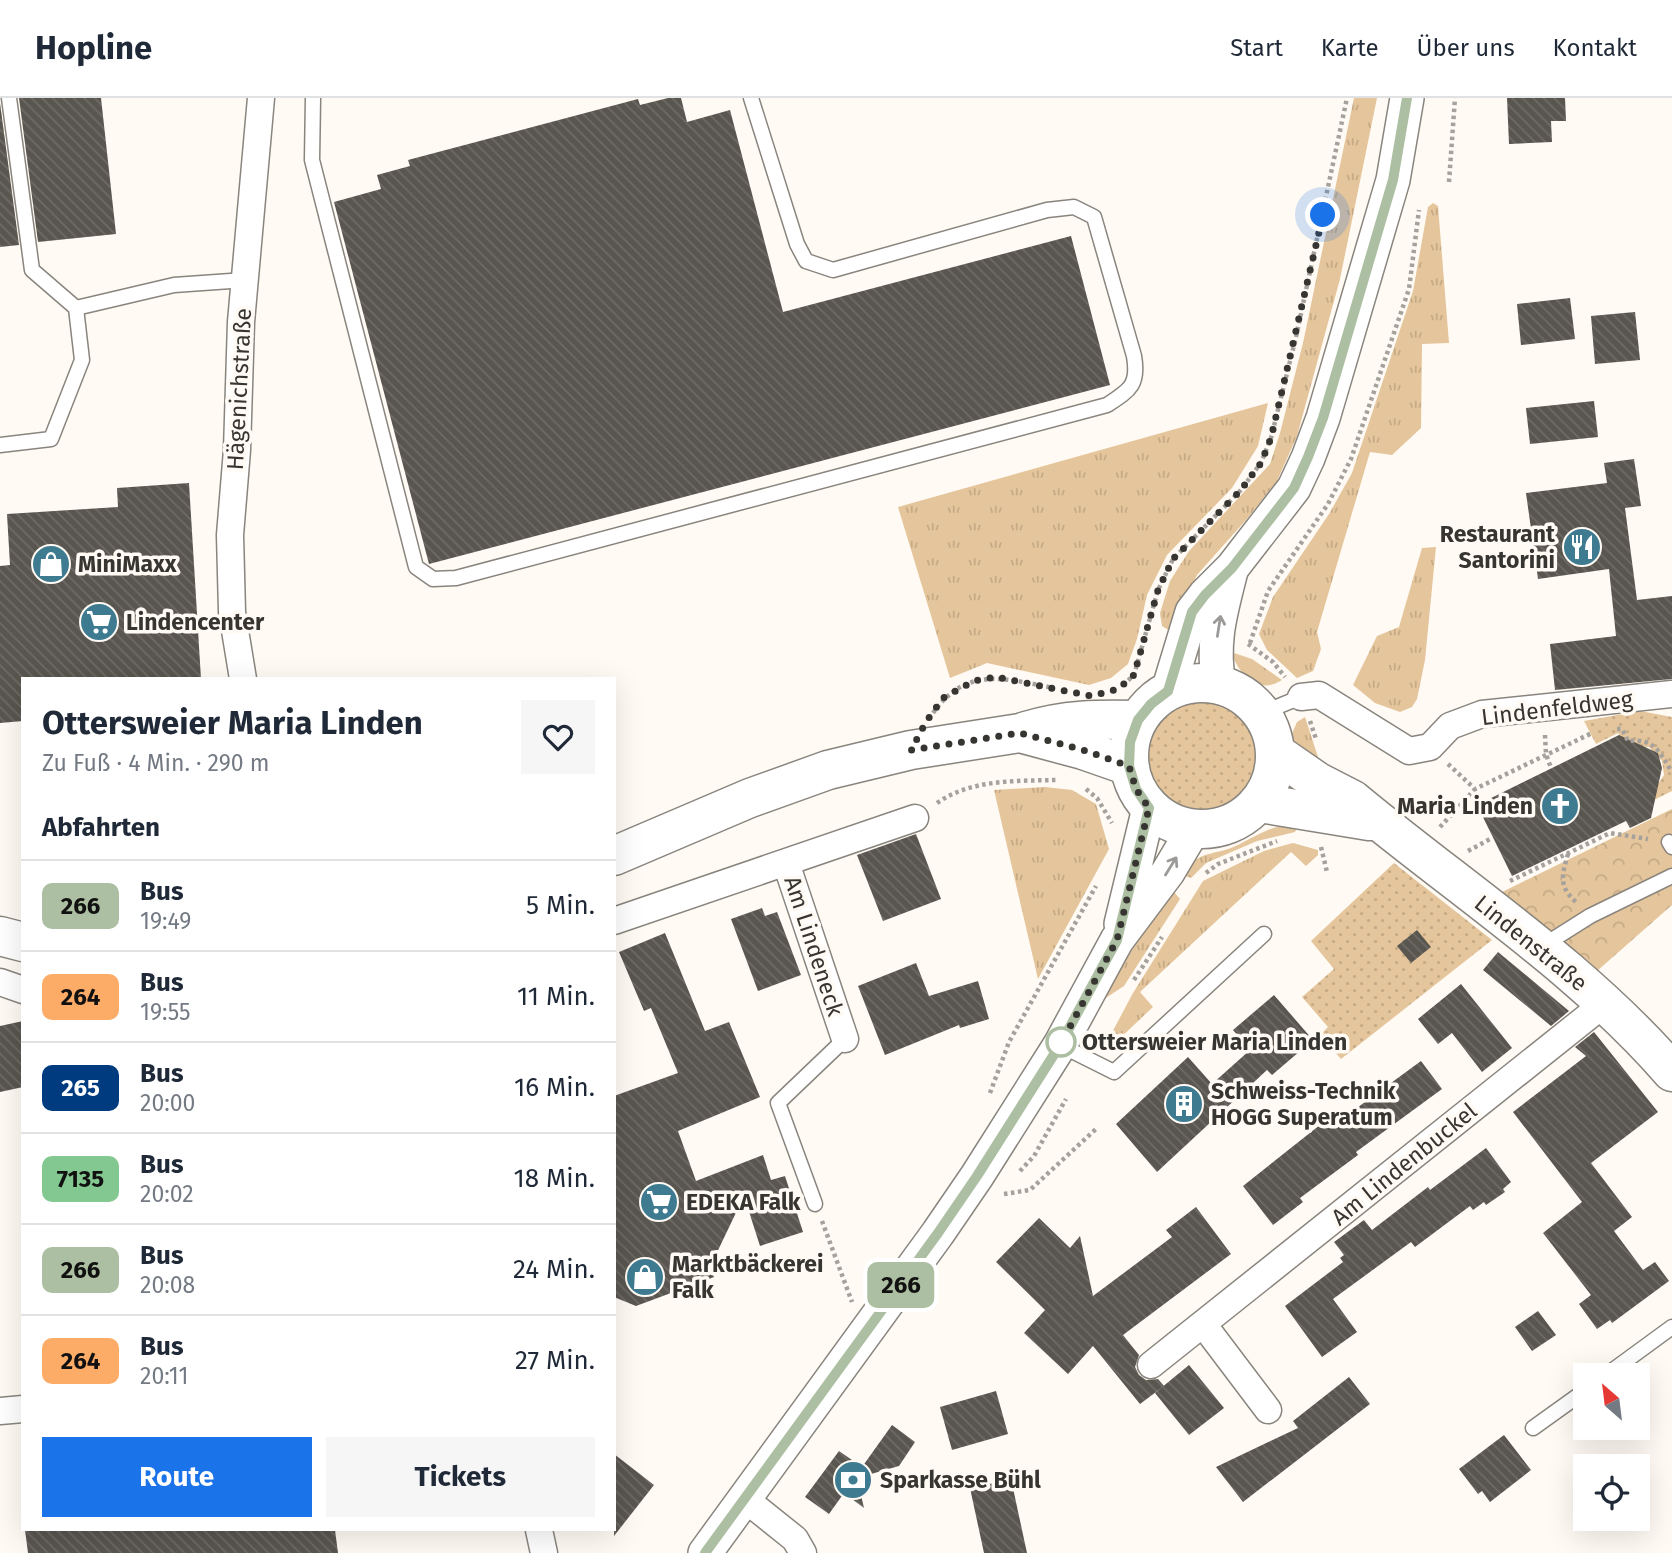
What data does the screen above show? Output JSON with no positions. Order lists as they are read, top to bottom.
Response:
{
  "streets": {
    "main road": ["Lindenstraße"],
    "street": [
      "Hägenichstraße",
      "Lindenfeldweg",
      "Am Lindeneck",
      "Am Lindenbuckel"
    ]
  },
  "crossings": [
    ["Lindenstraße", "Am Lindenbuckel"]
  ],
  "places": {
    "restaurant": ["Restaurant Santorini"],
    "shop": ["MiniMaxx", "Marktbäckerei Falk"],
    "supermarket": ["Lindencenter", "EDEKA Falk"],
    "church": ["Maria Linden"],
    "other": ["Ottersweier Maria Linden"],
    "building": ["Schweiss-Technik HOGG Superatum"],
    "bank": ["Sparkasse Bühl"]
  },
  "lines": ["bus line 266"],
  "north": "top left",
  "page": {
    "header": "Hopline",
    "nav": [
      "Start",
      "Karte",
      "Über uns",
      "Kontakt"
    ],
    "on_map": "266",
    "heading": [
      ["Ottersweier Maria Linden", "Zu Fuß · 4 Min. · 290 m"],
      "Abfahrten"
    ],
    "list": [
      {
        "mark": "266",
        "name": "Bus",
        "note": "19:49",
        "value": "5 Min."
      },
      {
        "mark": "264",
        "name": "Bus",
        "note": "19:55",
        "value": "11 Min."
      },
      {
        "mark": "265",
        "name": "Bus",
        "note": "20:00",
        "value": "16 Min."
      },
      {
        "mark": "7135",
        "name": "Bus",
        "note": "20:02",
        "value": "18 Min."
      },
      {
        "mark": "266",
        "name": "Bus",
        "note": "20:08",
        "value": "24 Min."
      },
      {
        "mark": "264",
        "name": "Bus",
        "note": "20:11",
        "value": "27 Min."
      }
    ],
    "buttons": ["Route", "Tickets"]
  }
}
